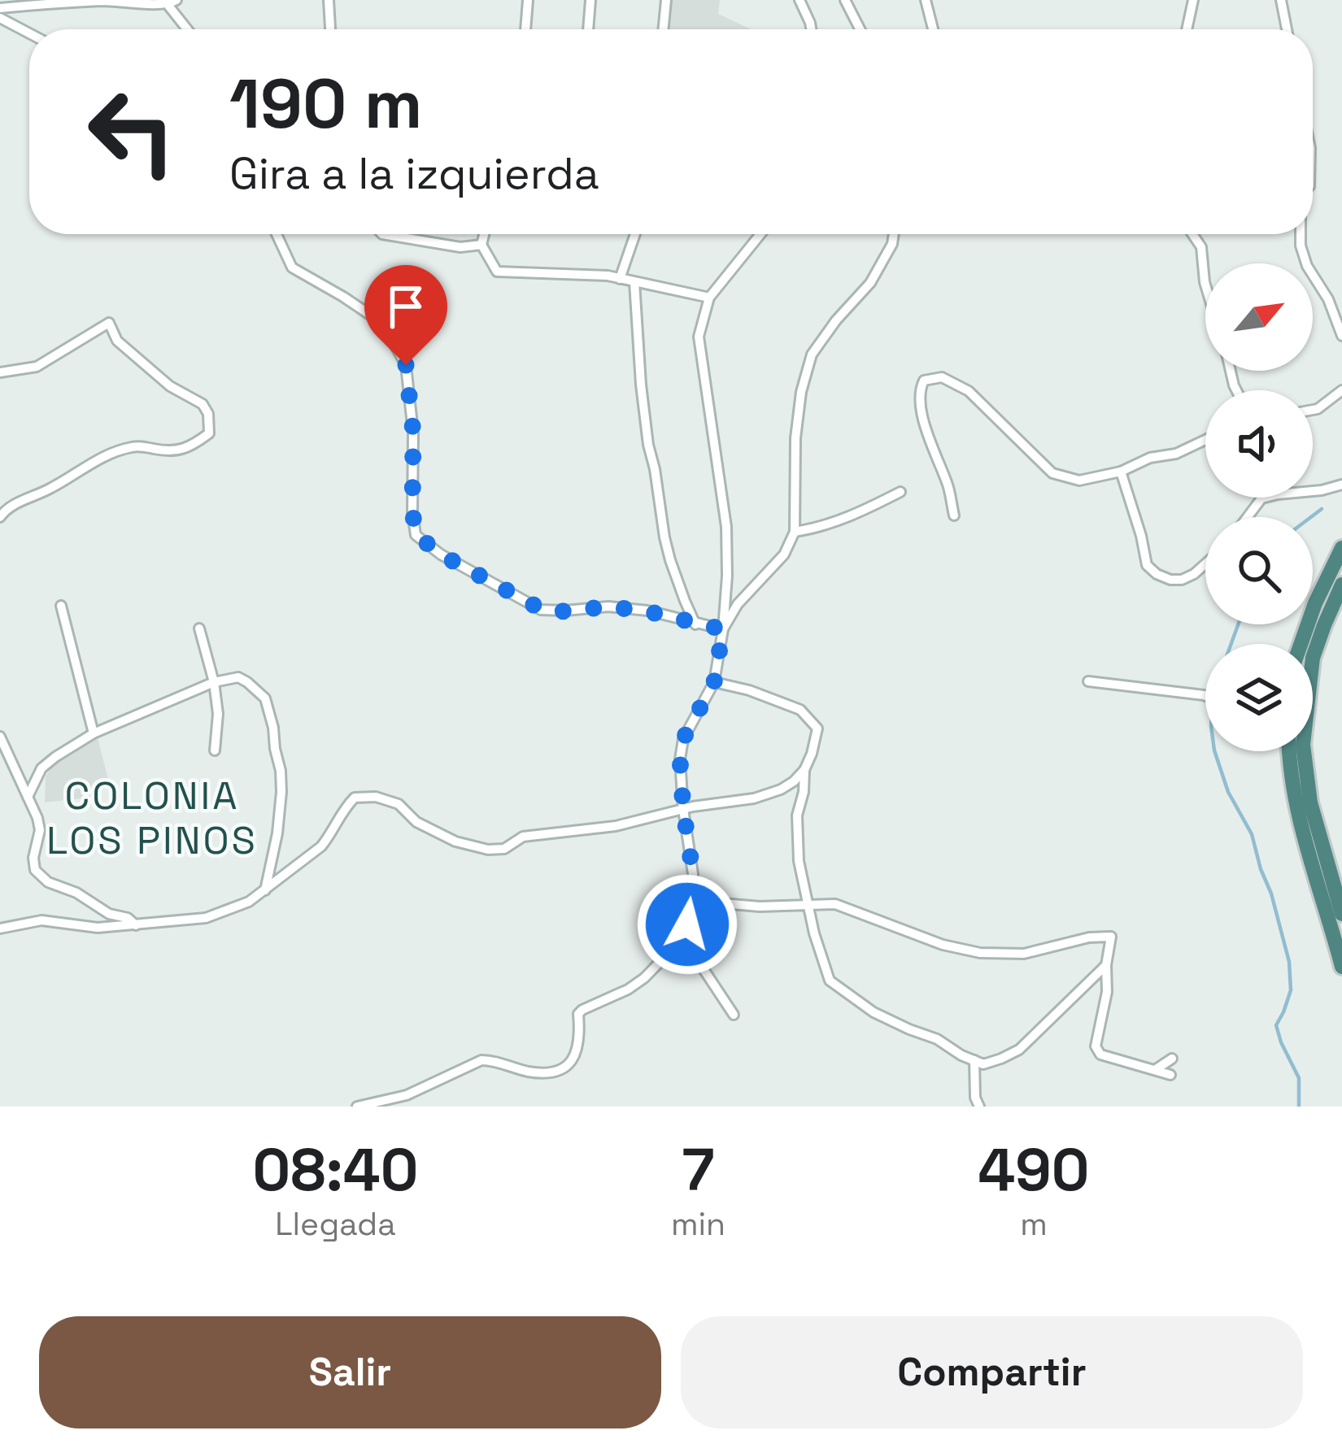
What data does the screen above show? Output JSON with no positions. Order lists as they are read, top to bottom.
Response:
{
  "districts": ["COLONIA LOS PINOS"],
  "north": "top right",
  "page": {
    "turn": ["190 m", "Gira a la izquierda"],
    "eta": [
      "08:40",
      "Llegada",
      "7",
      "min",
      "490",
      "m"
    ],
    "buttons": ["Salir", "Compartir"]
  }
}
